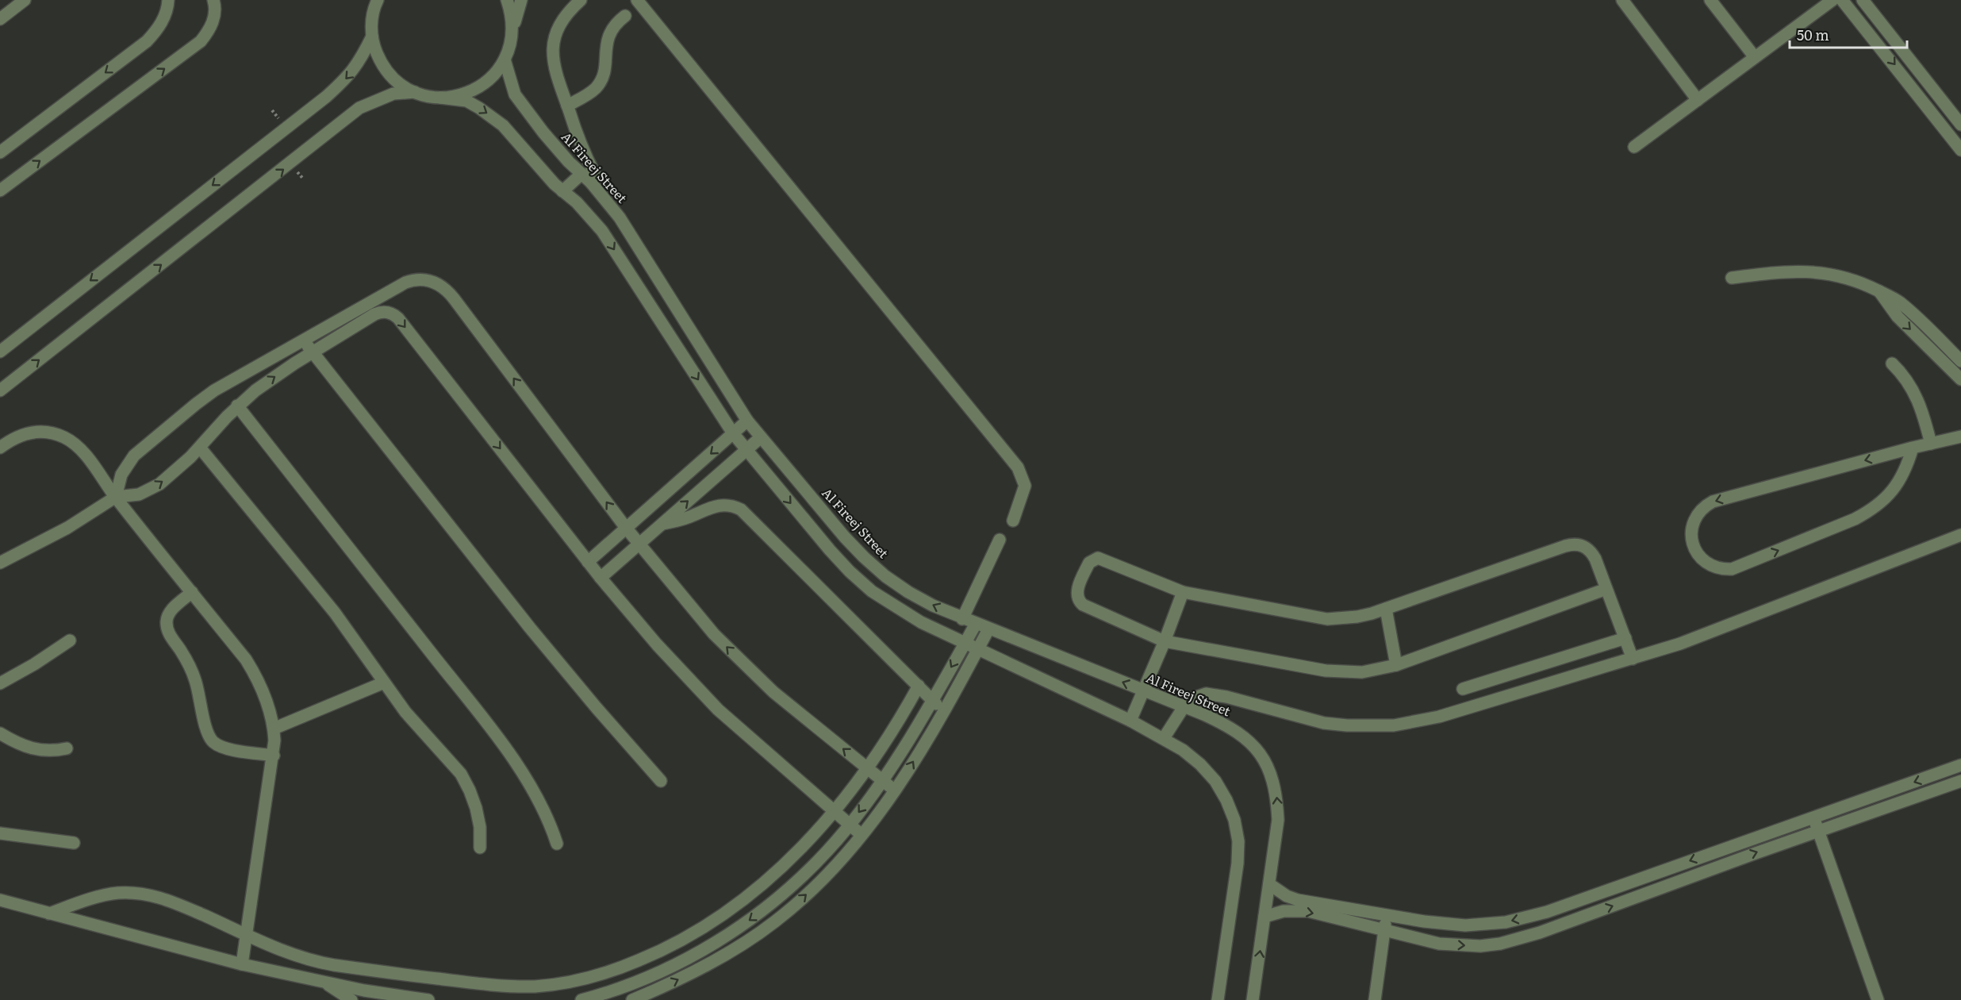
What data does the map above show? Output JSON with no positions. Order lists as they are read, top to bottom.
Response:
{
  "streets": {
    "street": ["Al Fireej Street"]
  },
  "scale_bar": "50 m"
}
